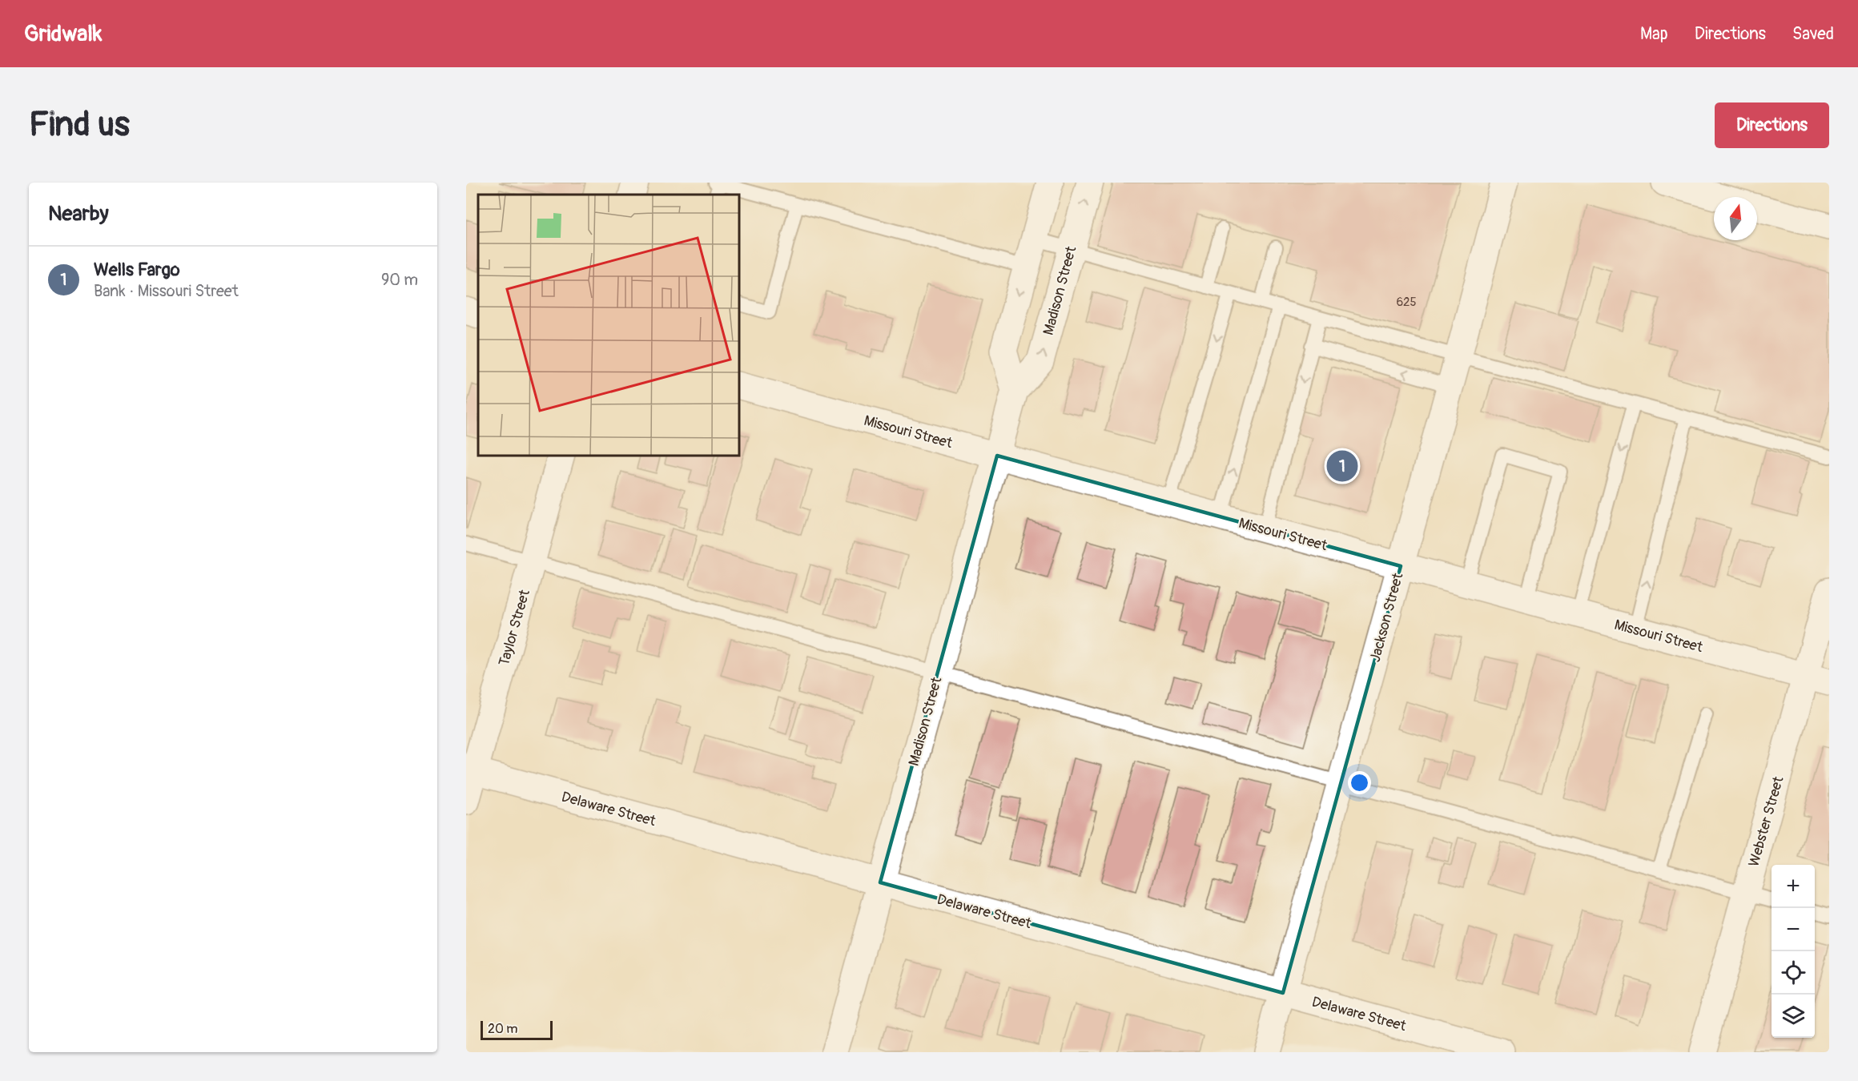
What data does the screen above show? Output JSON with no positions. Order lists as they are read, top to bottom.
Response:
{
  "streets": {
    "street": [
      "Madison Street",
      "Missouri Street",
      "Jackson Street",
      "Taylor Street",
      "Delaware Street",
      "Webster Street"
    ]
  },
  "crossings": [
    ["Madison Street", "Missouri Street"],
    ["Madison Street", "Delaware Street"],
    ["Missouri Street", "Jackson Street"],
    ["Missouri Street", "Webster Street"],
    ["Jackson Street", "Delaware Street"],
    ["Taylor Street", "Delaware Street"]
  ],
  "house_numbers": ["625"],
  "scale_bar": "20 m",
  "north": "top",
  "page": {
    "header": "Gridwalk",
    "nav": ["Map", "Directions", "Saved"],
    "buttons": "Directions",
    "title": "Find us",
    "heading": "Nearby",
    "list": [
      {
        "mark": "1",
        "name": "Wells Fargo",
        "note": "Bank · Missouri Street",
        "value": "90 m"
      }
    ],
    "pins": "1",
    "map_buttons": ["+", "−"],
    "scale": "20 m"
  }
}
